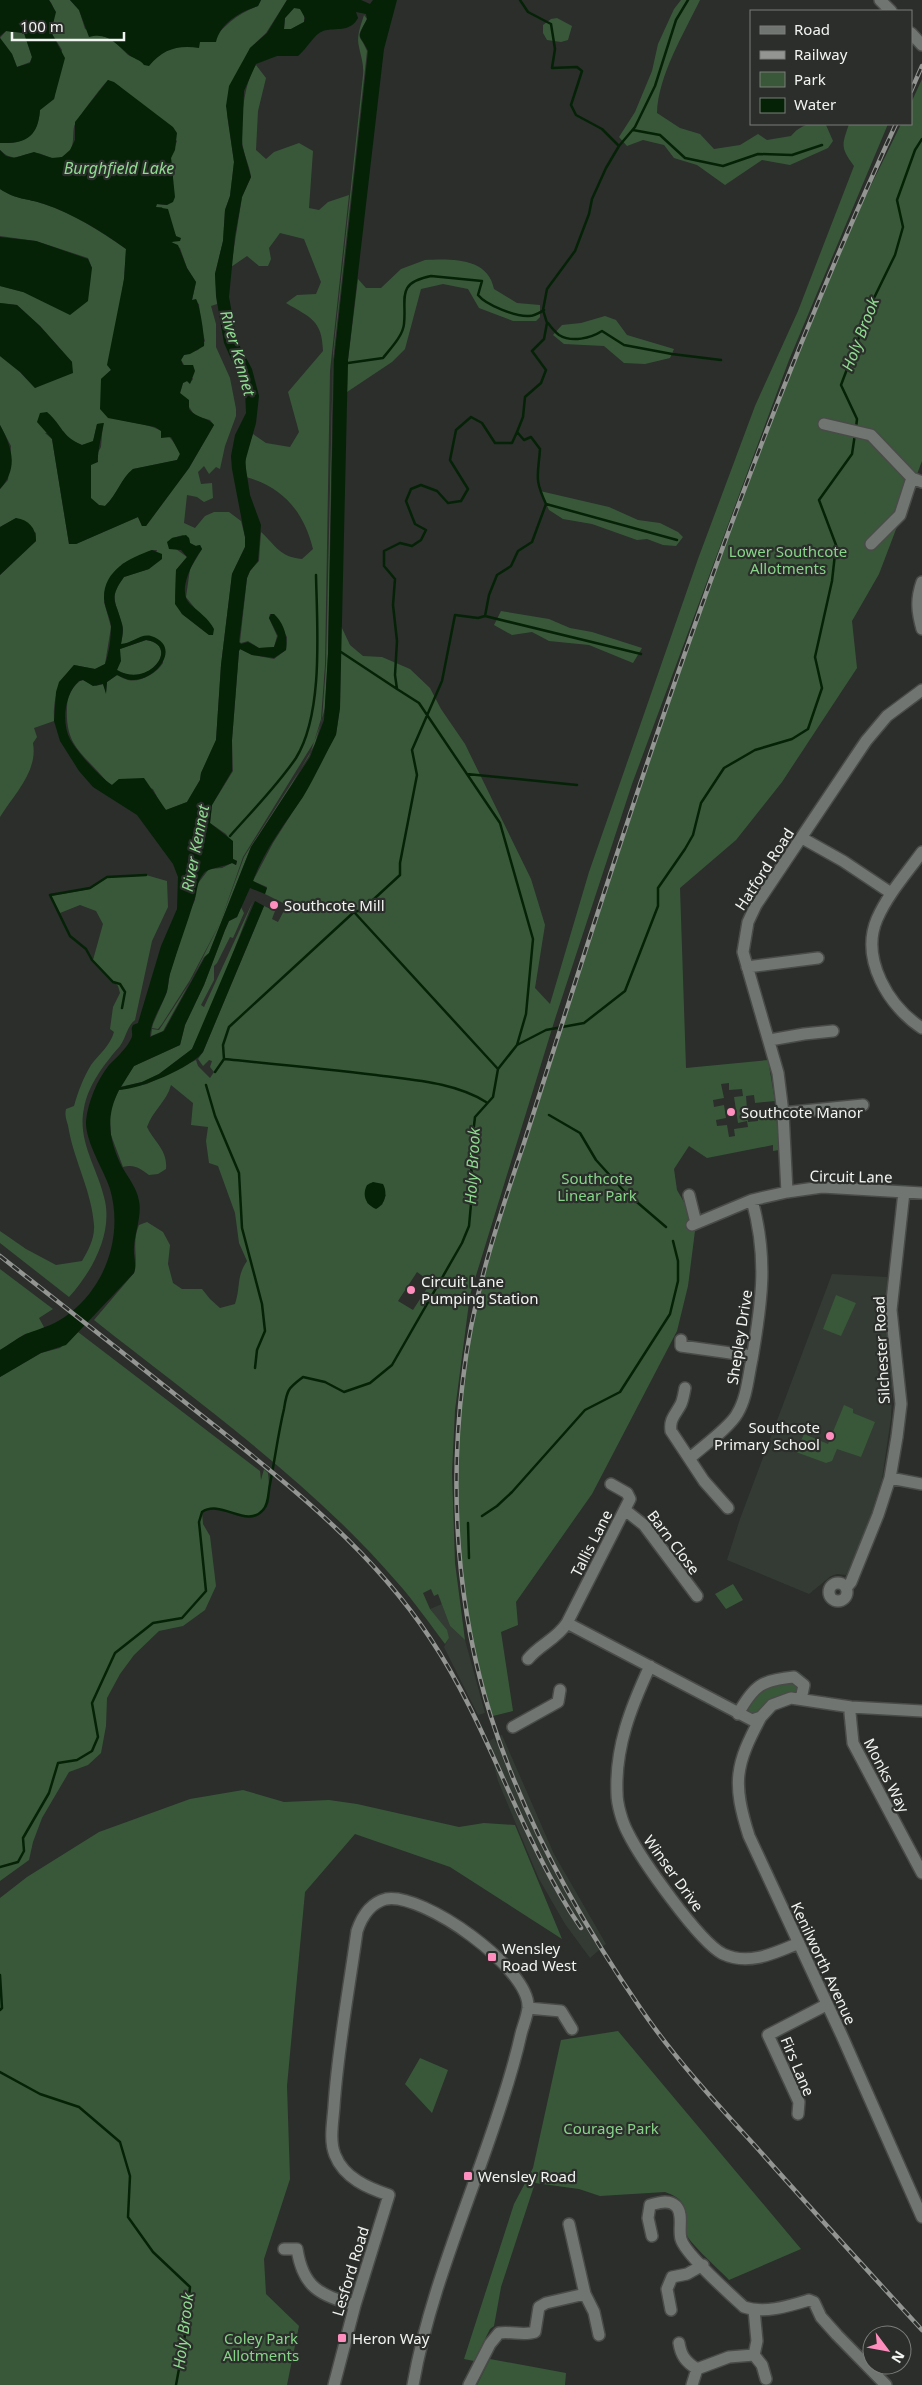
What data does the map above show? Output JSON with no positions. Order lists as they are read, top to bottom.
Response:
{
  "streets": {
    "street": [
      "Hatford Road",
      "Circuit Lane",
      "Shepley Drive",
      "Silchester Road",
      "Barn Close",
      "Tallis Lane",
      "Monks Way",
      "Winser Drive",
      "Kenilworth Avenue",
      "Firs Lane",
      "Lesford Road"
    ]
  },
  "crossings": [
    ["Hatford Road", "Circuit Lane"],
    ["Circuit Lane", "Shepley Drive"],
    ["Circuit Lane", "Silchester Road"],
    ["Barn Close", "Tallis Lane"],
    ["Winser Drive", "Kenilworth Avenue"],
    ["Kenilworth Avenue", "Firs Lane"]
  ],
  "water": ["Burghfield Lake", "Holy Brook", "River Kennet"],
  "parks": [
    "Lower Southcote Allotments",
    "Southcote Linear Park",
    "Courage Park",
    "Coley Park Allotments"
  ],
  "places": {
    "other": [
      "Southcote Mill",
      "Southcote Manor",
      "Circuit Lane Pumping Station",
      "Southcote Primary School"
    ],
    "transit": ["Wensley Road West", "Wensley Road", "Heron Way"]
  },
  "legend": [
    "Road",
    "Railway",
    "Park",
    "Water"
  ],
  "scale_bar": "100 m",
  "north": "bottom right"
}
